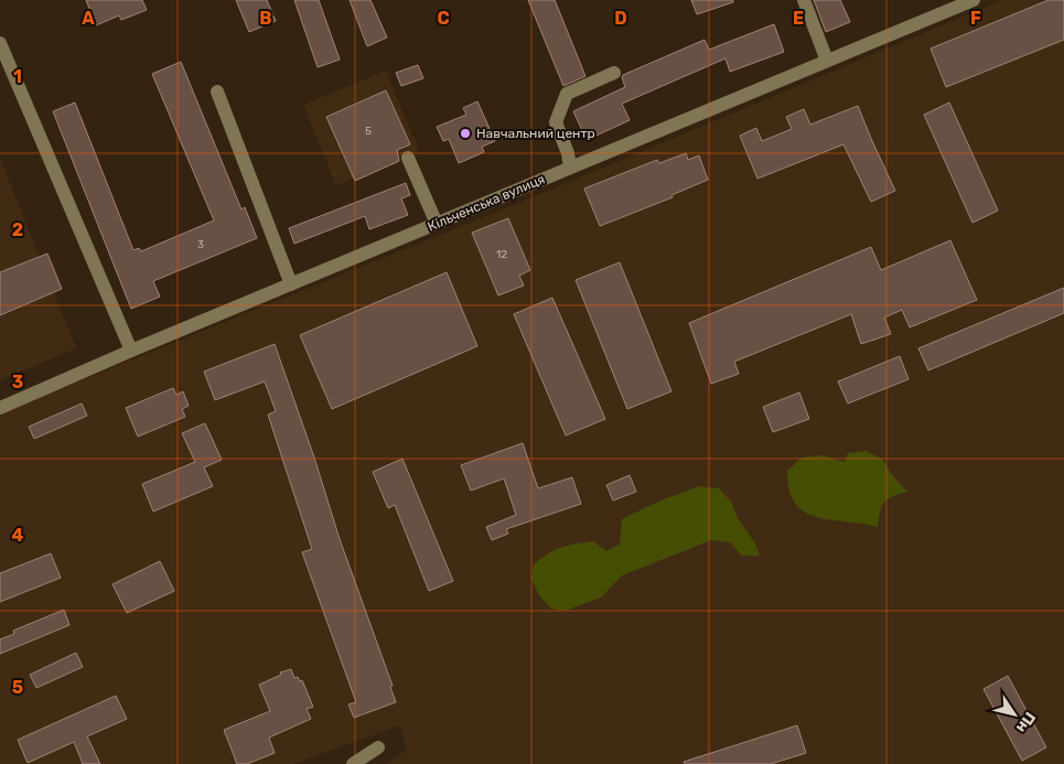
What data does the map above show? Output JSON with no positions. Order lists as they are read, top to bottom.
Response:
{
  "streets": {
    "street": ["Кільченська вулиця"]
  },
  "places": ["Навчальний центр"],
  "house_numbers": ["5", "3", "12"],
  "north": "bottom right",
  "grid": {
    "columns": [
      "A",
      "B",
      "C",
      "D",
      "E",
      "F"
    ],
    "rows": [
      "1",
      "2",
      "3",
      "4",
      "5"
    ]
  }
}
